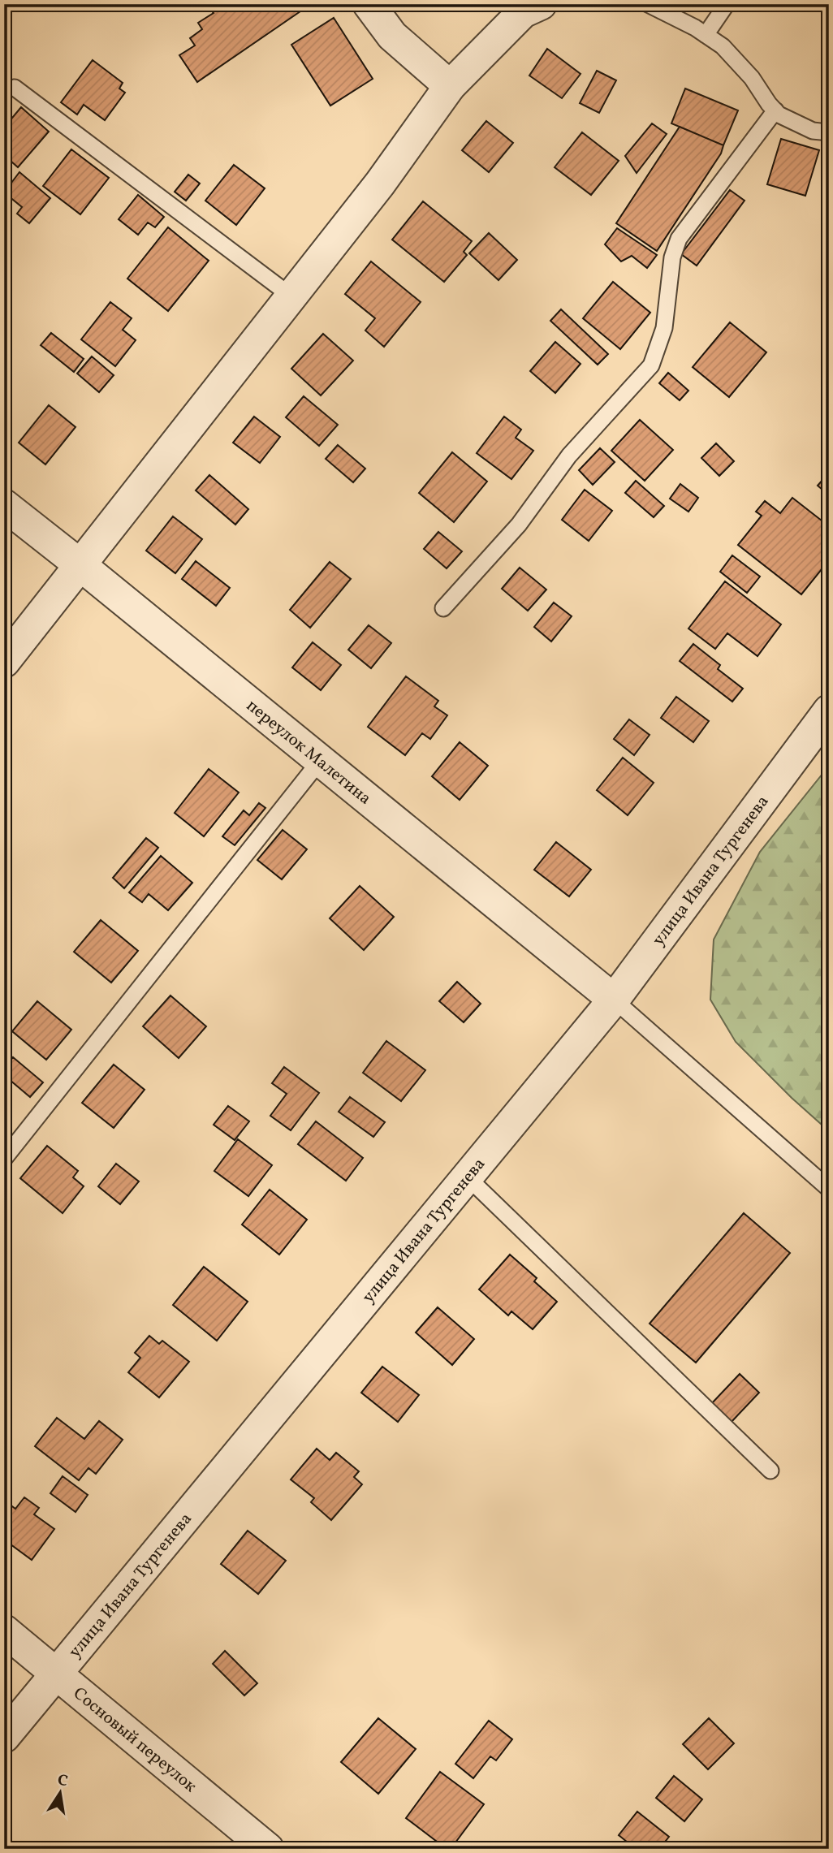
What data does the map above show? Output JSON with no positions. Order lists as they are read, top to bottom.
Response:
{
  "streets": {
    "street": ["переулок Малетина", "улица Ивана Тургенева", "Сосновый переулок"]
  },
  "crossings": [
    ["переулок Малетина", "улица Ивана Тургенева"],
    ["улица Ивана Тургенева", "Сосновый переулок"]
  ],
  "north": "top"
}
